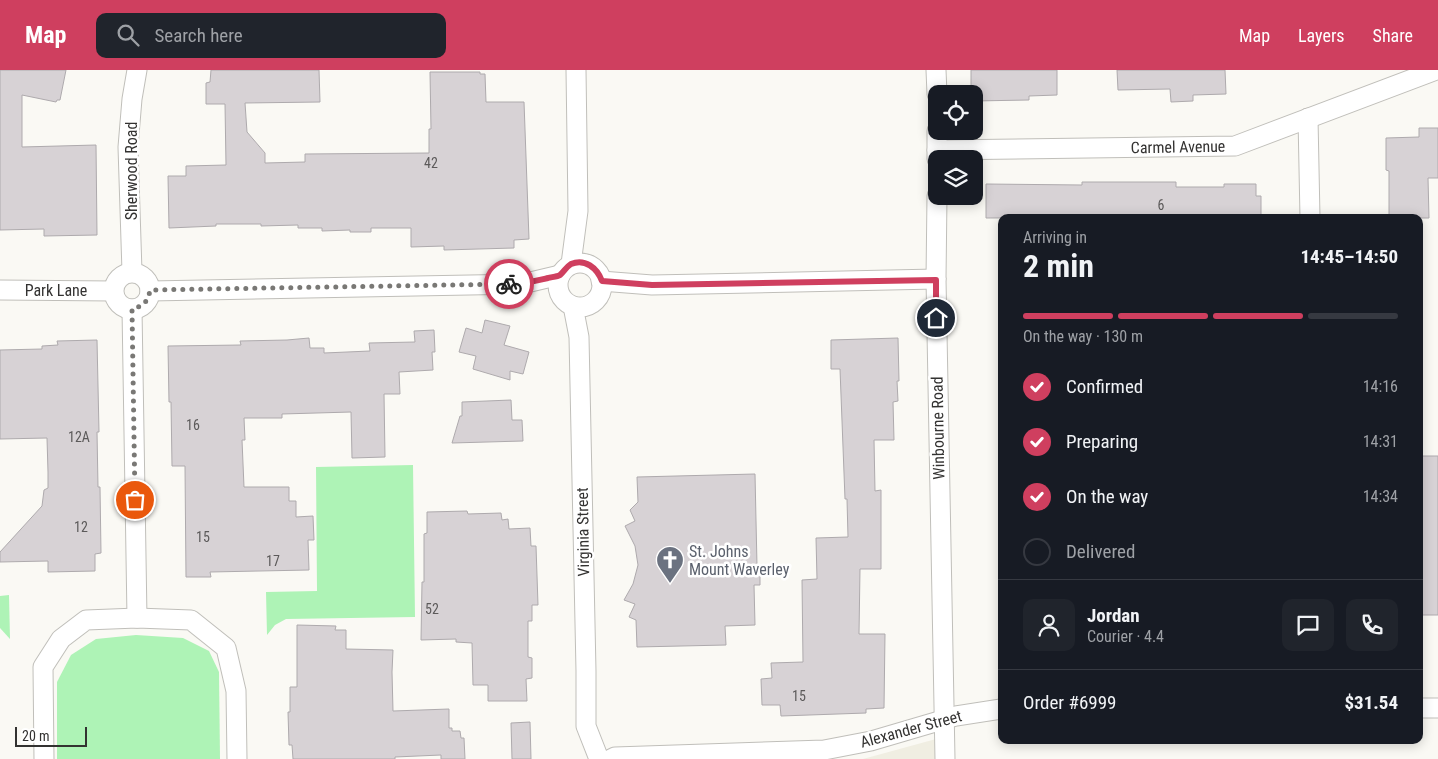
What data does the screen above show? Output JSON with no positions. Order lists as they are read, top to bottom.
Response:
{
  "streets": {
    "street": [
      "Carmel Avenue",
      "Sherwood Road",
      "Park Lane",
      "Winbourne Road",
      "Virginia Street",
      "Alexander Street"
    ]
  },
  "crossings": [
    ["Sherwood Road", "Park Lane"],
    ["Winbourne Road", "Alexander Street"],
    ["Virginia Street", "Alexander Street"]
  ],
  "places": {
    "church": ["St. Johns Mount Waverley"]
  },
  "house_numbers": [
    "42",
    "6",
    "16",
    "12A",
    "12",
    "15",
    "17",
    "52",
    "15"
  ],
  "scale_bar": "20 m",
  "page": {
    "header": "Map",
    "search": "Search here",
    "nav": ["Map", "Layers", "Share"],
    "heading": ["2 min", "Arriving in", "14:45–14:50"],
    "panel": [
      "Jordan",
      "Courier · 4.4",
      "Order #6999",
      "$31.54"
    ],
    "bar": "On the way · 130 m",
    "list": [
      ["Confirmed", "14:16"],
      ["Preparing", "14:31"],
      ["On the way", "14:34"],
      "Delivered"
    ],
    "scale": "20 m"
  }
}
